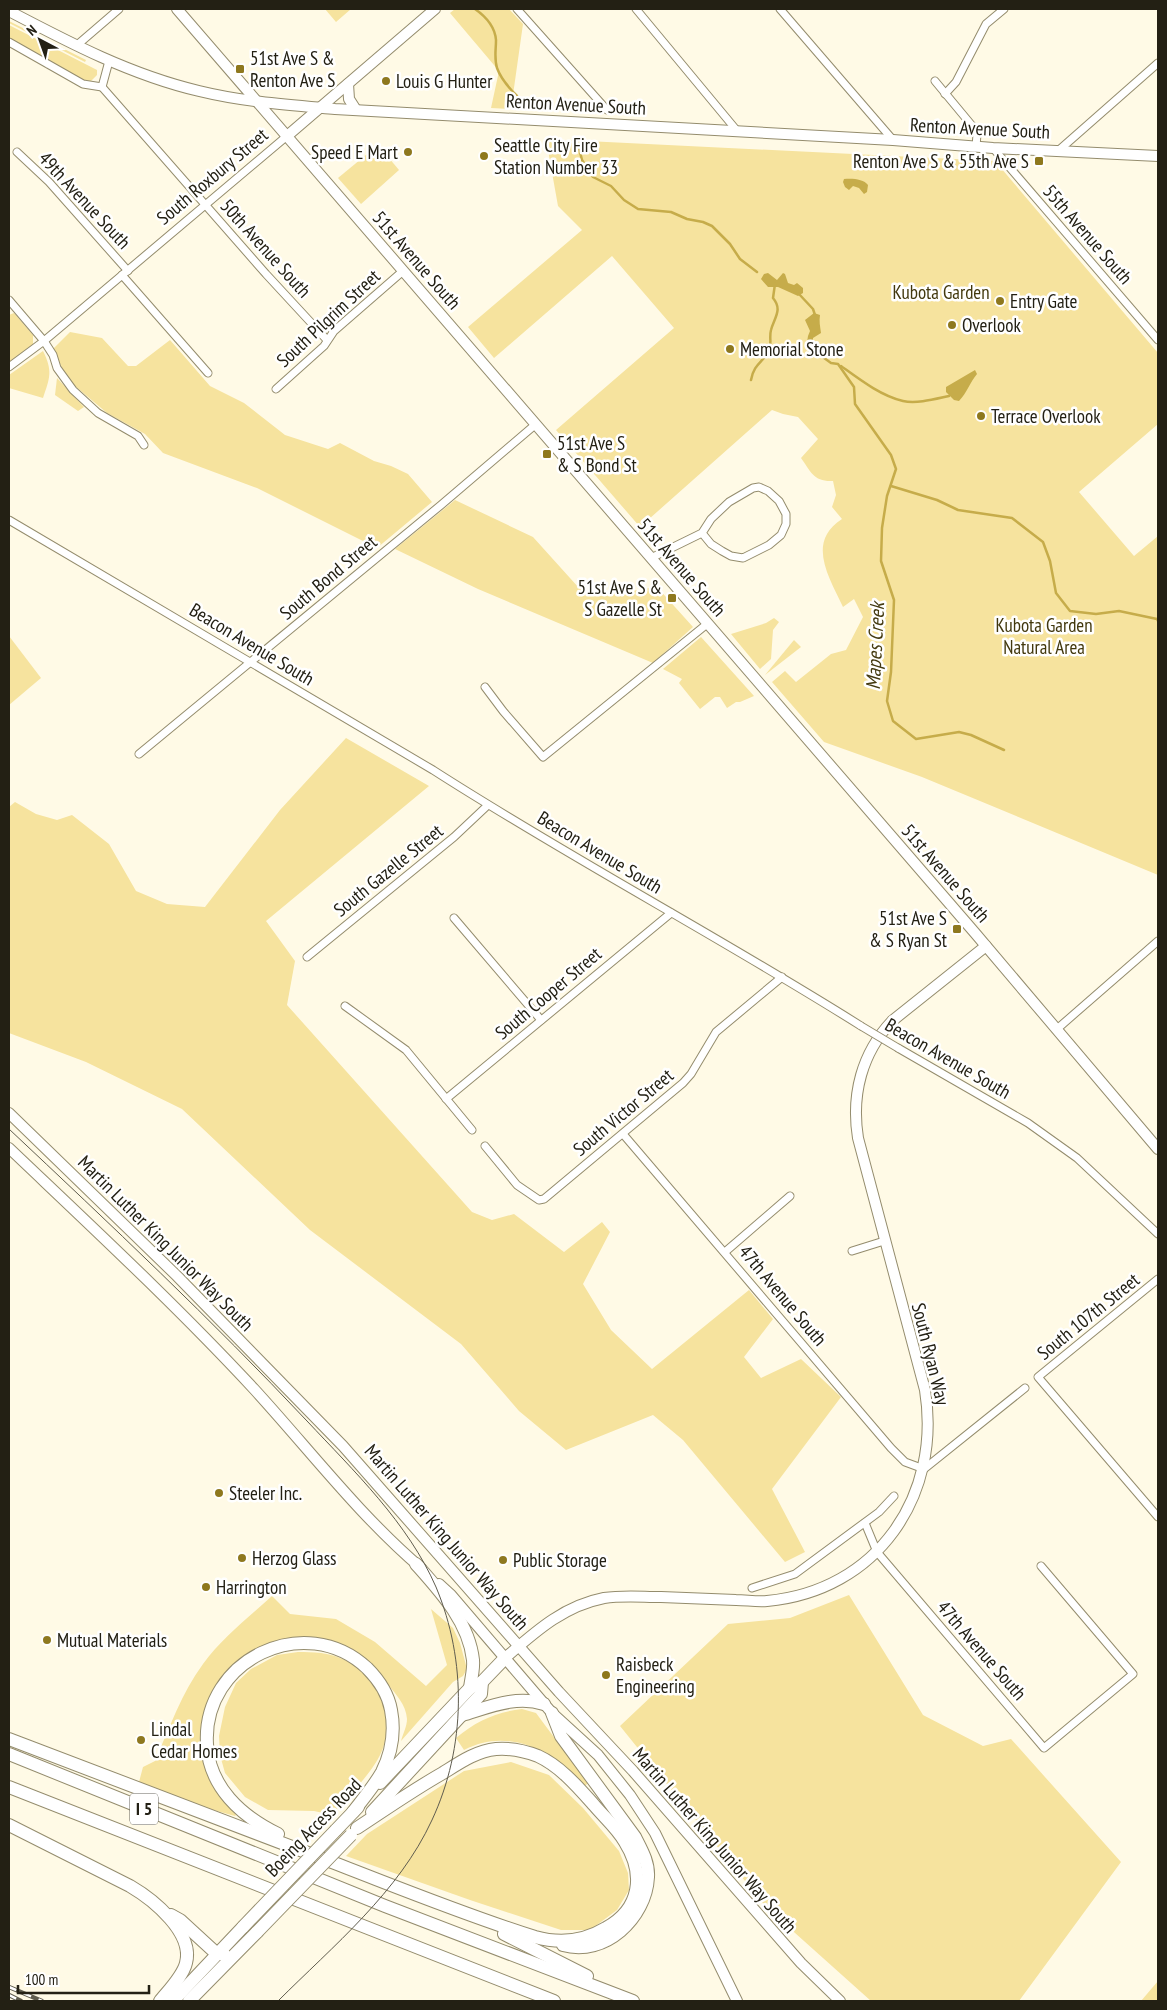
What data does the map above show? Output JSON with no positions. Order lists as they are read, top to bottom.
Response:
{
  "streets": {
    "highway": ["I 5", "Boeing Access Road"],
    "main road": [
      "Renton Avenue South",
      "South Roxbury Street",
      "51st Avenue South",
      "Martin Luther King Junior Way South",
      "South Ryan Way"
    ],
    "street": [
      "49th Avenue South",
      "55th Avenue South",
      "50th Avenue South",
      "South Pilgrim Street",
      "South Bond Street",
      "Beacon Avenue South",
      "South Gazelle Street",
      "South Cooper Street",
      "South Victor Street",
      "47th Avenue South",
      "South 107th Street"
    ]
  },
  "crossings": [
    ["Renton Avenue South", "South Roxbury Street"],
    ["Renton Avenue South", "55th Avenue South"],
    ["Renton Avenue South", "51st Avenue South"],
    ["South Roxbury Street", "49th Avenue South"],
    ["South Roxbury Street", "50th Avenue South"],
    ["South Roxbury Street", "51st Avenue South"],
    ["50th Avenue South", "South Pilgrim Street"],
    ["51st Avenue South", "South Pilgrim Street"],
    ["51st Avenue South", "South Bond Street"],
    ["51st Avenue South", "South Ryan Way"],
    ["South Bond Street", "Beacon Avenue South"],
    ["Beacon Avenue South", "South Gazelle Street"],
    ["Beacon Avenue South", "South Cooper Street"],
    ["Beacon Avenue South", "South Victor Street"],
    ["South Victor Street", "47th Avenue South"],
    ["Martin Luther King Junior Way South", "South Ryan Way"],
    ["Martin Luther King Junior Way South", "Boeing Access Road"],
    ["47th Avenue South", "South Ryan Way"],
    ["South Ryan Way", "Boeing Access Road"]
  ],
  "water": ["Mapes Creek"],
  "parks": ["Kubota Garden", "Kubota Garden Natural Area"],
  "places": {
    "transit": [
      "51st Ave S & Renton Ave S",
      "Renton Ave S & 55th Ave S",
      "51st Ave S & S Bond St",
      "51st Ave S & S Gazelle St",
      "51st Ave S & S Ryan St"
    ],
    "other": [
      "Louis G Hunter",
      "Speed E Mart",
      "Seattle City Fire Station Number 33",
      "Entry Gate",
      "Overlook",
      "Memorial Stone",
      "Terrace Overlook",
      "Steeler Inc.",
      "Herzog Glass",
      "Public Storage",
      "Harrington",
      "Mutual Materials",
      "Raisbeck Engineering",
      "Lindal Cedar Homes"
    ]
  },
  "scale_bar": "100 m",
  "north": "top left"
}
